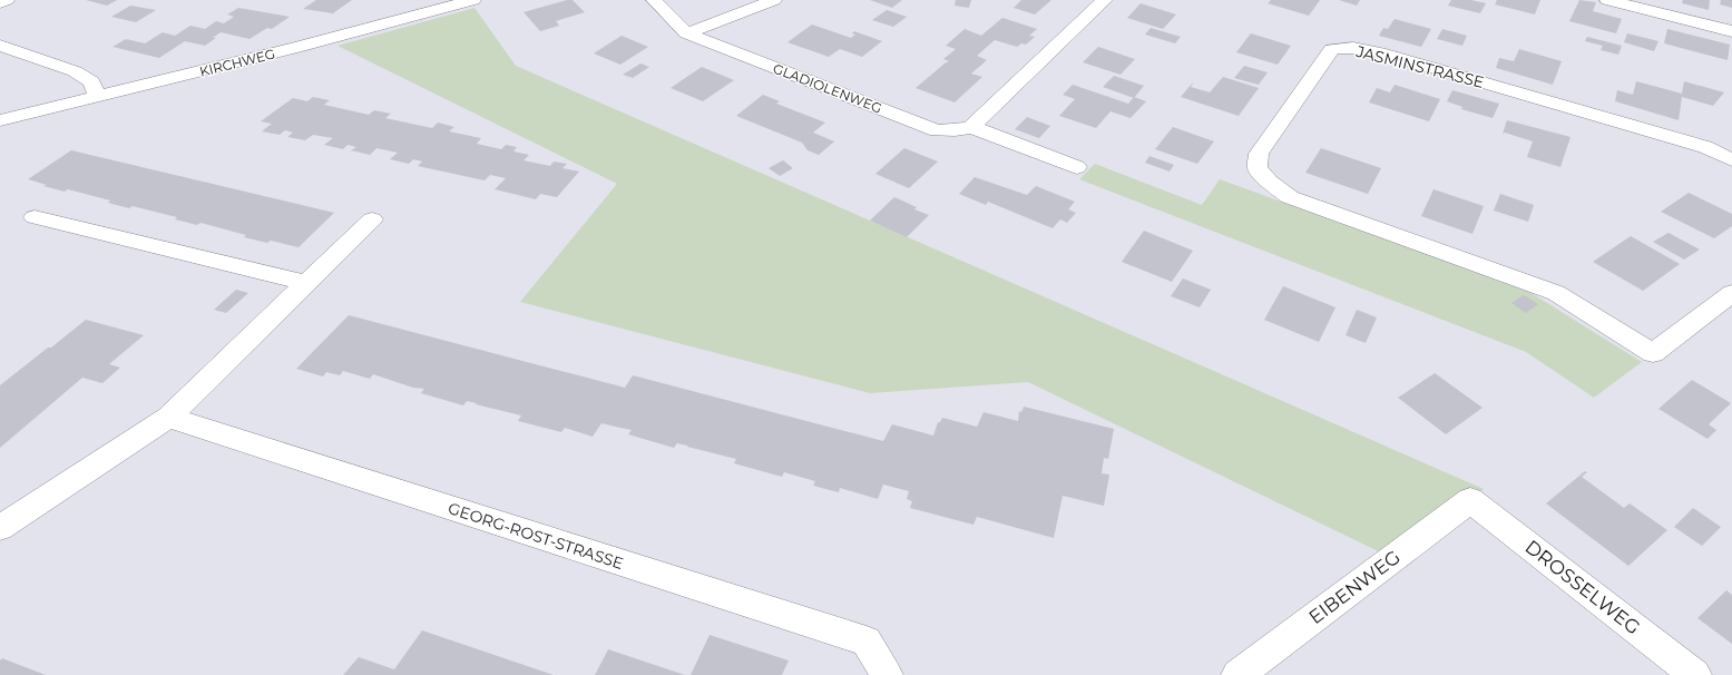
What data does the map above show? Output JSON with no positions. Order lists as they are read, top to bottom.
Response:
{
  "streets": {
    "street": [
      "KIRCHWEG",
      "JASMINSTRASSE",
      "GLADIOLENWEG",
      "GEORG-ROST-STRASSE",
      "EIBENWEG",
      "DROSSELWEG"
    ]
  },
  "crossings": [
    ["EIBENWEG", "DROSSELWEG"]
  ]
}
